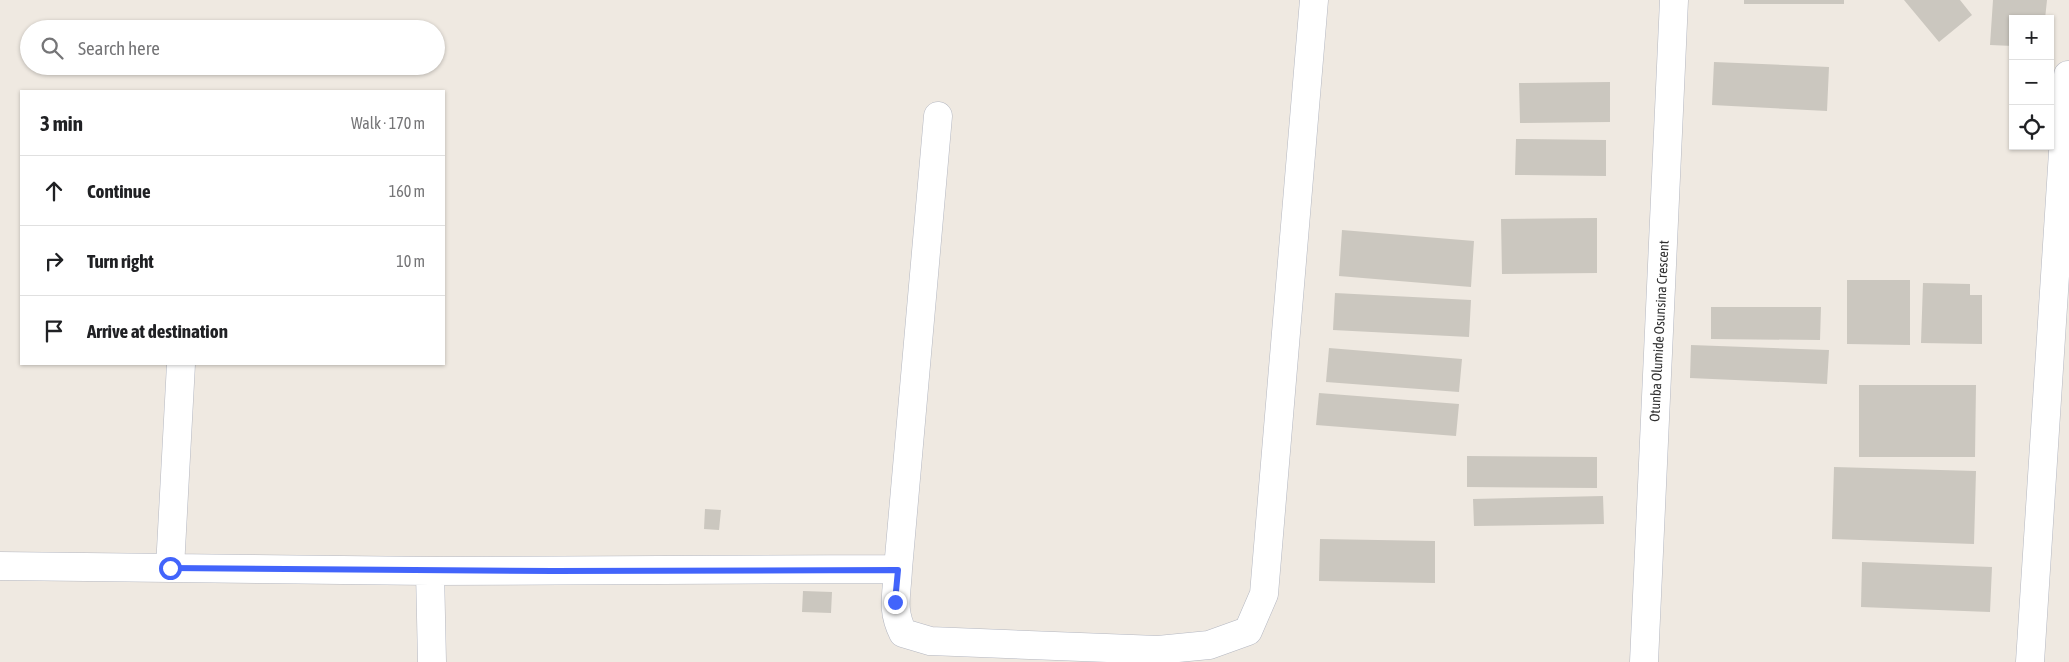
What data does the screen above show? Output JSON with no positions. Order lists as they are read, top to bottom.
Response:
{
  "streets": {
    "street": ["Otunba Olumide Osunsina Crescent"]
  },
  "page": {
    "map_buttons": ["+", "−"],
    "search": "Search here",
    "heading": ["3 min", "Walk · 170 m"],
    "list": [
      ["Continue", "160 m"],
      ["Turn right", "10 m"],
      "Arrive at destination"
    ]
  }
}
